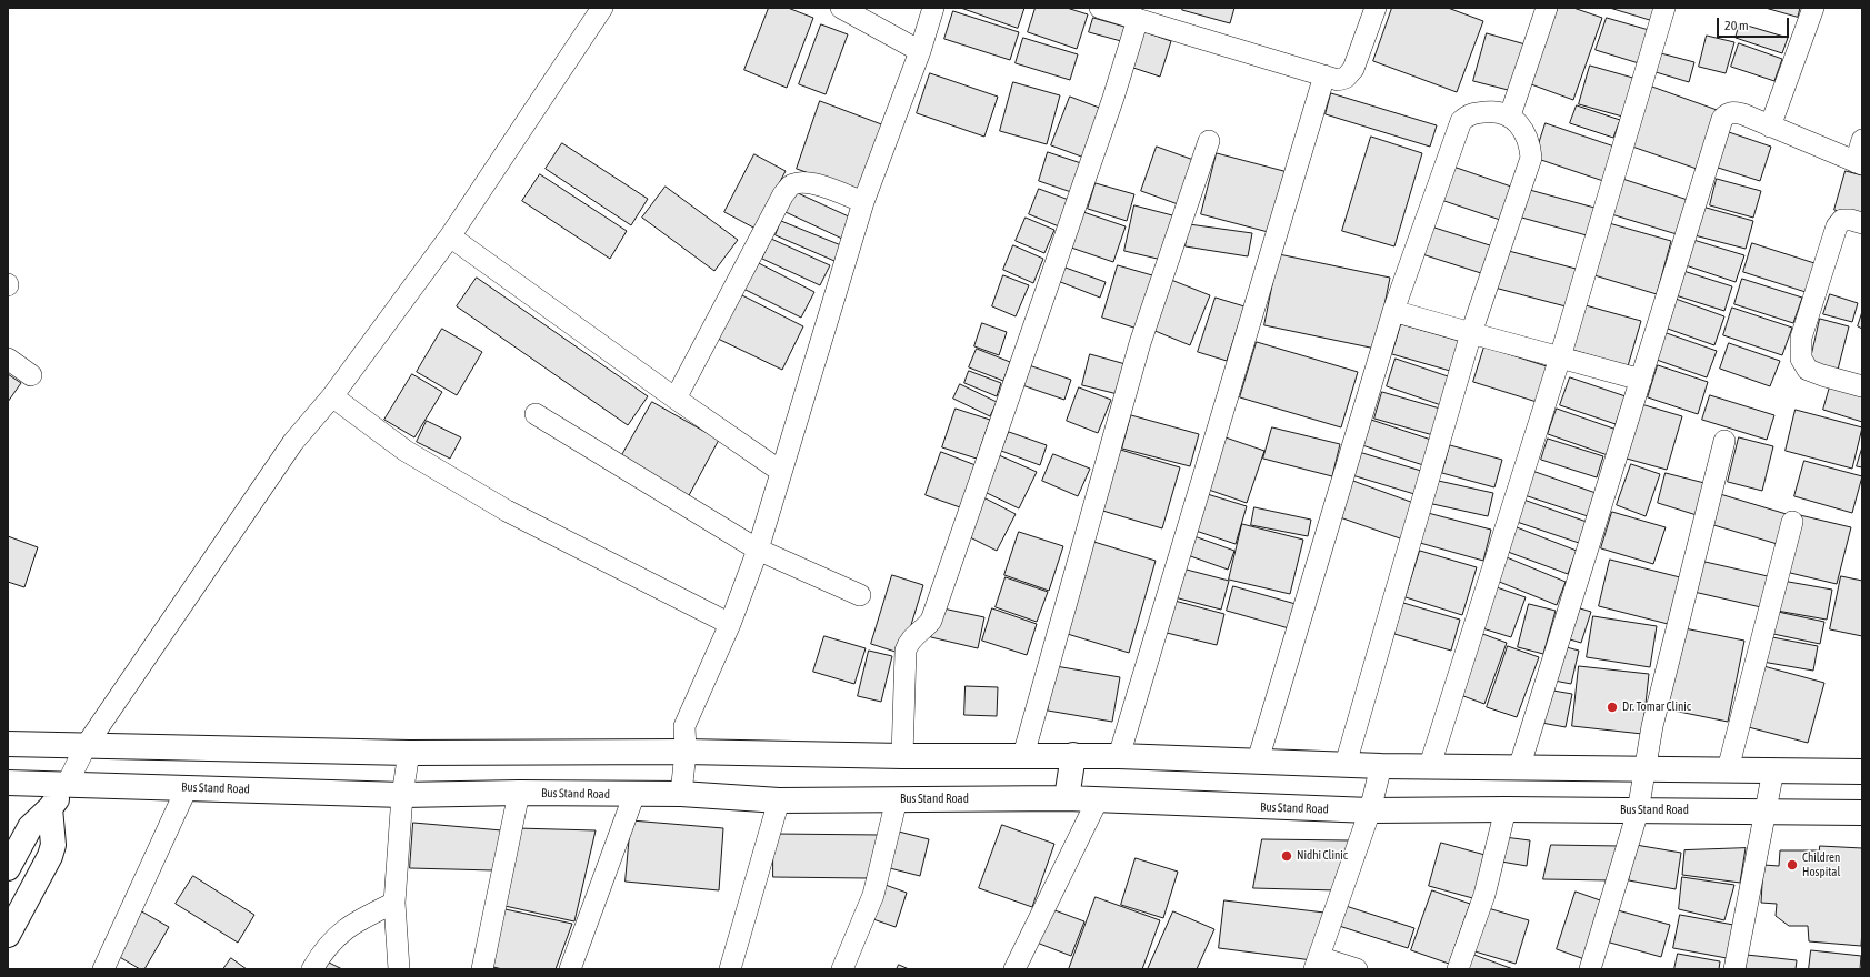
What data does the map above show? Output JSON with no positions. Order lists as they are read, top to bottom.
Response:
{
  "streets": {
    "street": ["Bus Stand Road"]
  },
  "places": ["Dr. Tomar Clinic", "Nidhi Clinic", "Children Hospital"],
  "scale_bar": "20 m"
}
